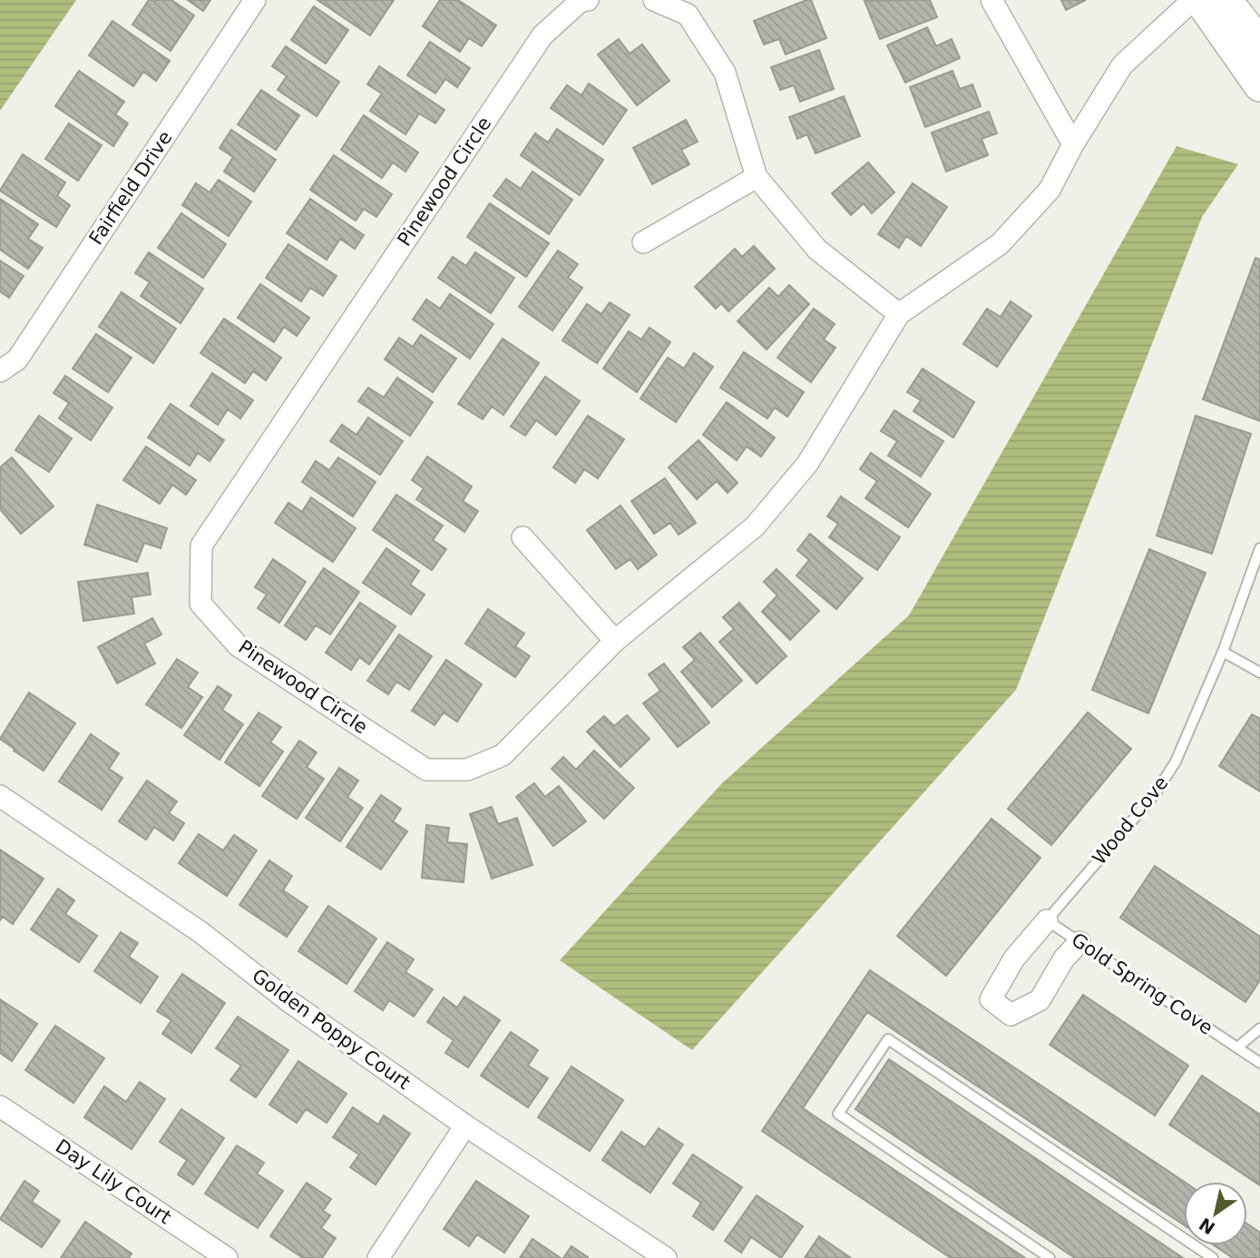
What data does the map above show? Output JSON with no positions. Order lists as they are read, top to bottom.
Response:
{
  "streets": {
    "street": [
      "Pinewood Circle",
      "Fairfield Drive",
      "Wood Cove",
      "Golden Poppy Court",
      "Day Lily Court"
    ],
    "lane": ["Gold Spring Cove"]
  },
  "crossings": [
    ["Wood Cove", "Gold Spring Cove"]
  ],
  "north": "bottom left"
}
